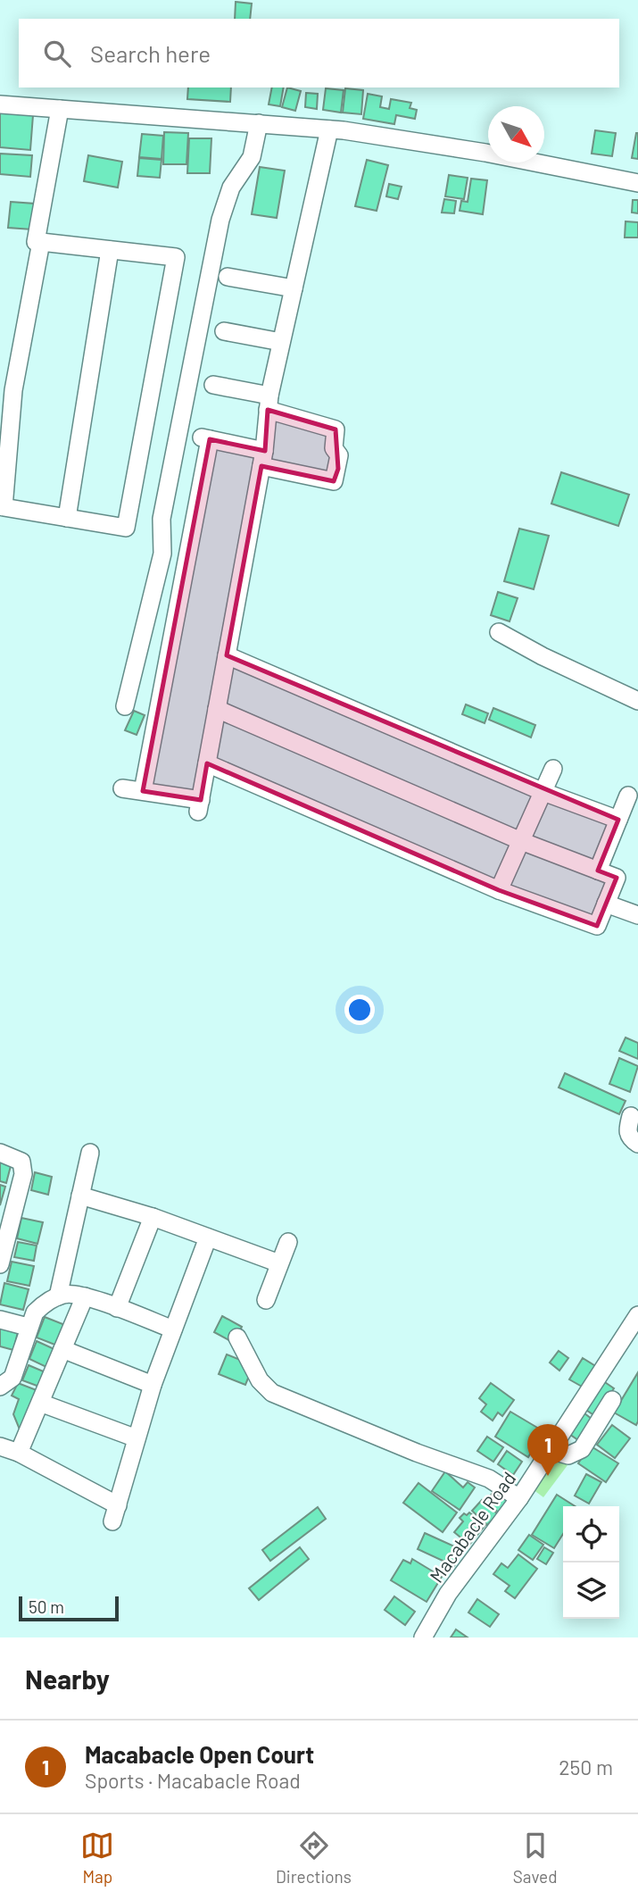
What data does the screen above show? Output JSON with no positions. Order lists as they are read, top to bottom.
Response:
{
  "streets": {
    "street": ["Macabacle Road"]
  },
  "scale_bar": "50 m",
  "north": "bottom right",
  "page": {
    "search": "Search here",
    "pins": "1",
    "scale": "50 m",
    "heading": "Nearby",
    "list": [
      {
        "mark": "1",
        "name": "Macabacle Open Court",
        "note": "Sports · Macabacle Road",
        "value": "250 m"
      }
    ],
    "nav": ["Map", "Directions", "Saved"]
  }
}
